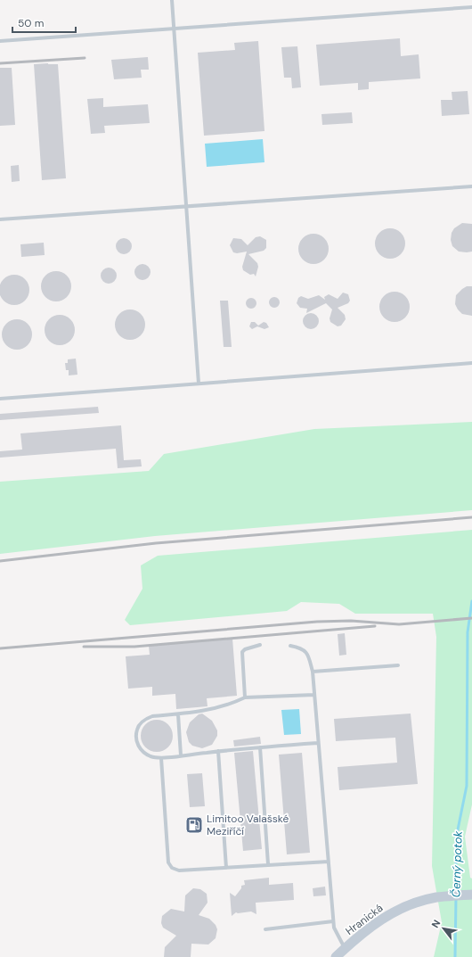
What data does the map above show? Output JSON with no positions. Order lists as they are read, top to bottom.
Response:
{
  "streets": {
    "street": ["Hranická"]
  },
  "water": ["Černý potok"],
  "places": {
    "fuel station": ["Limitoo Valašské Meziříčí"]
  },
  "scale_bar": "50 m",
  "north": "top left"
}
